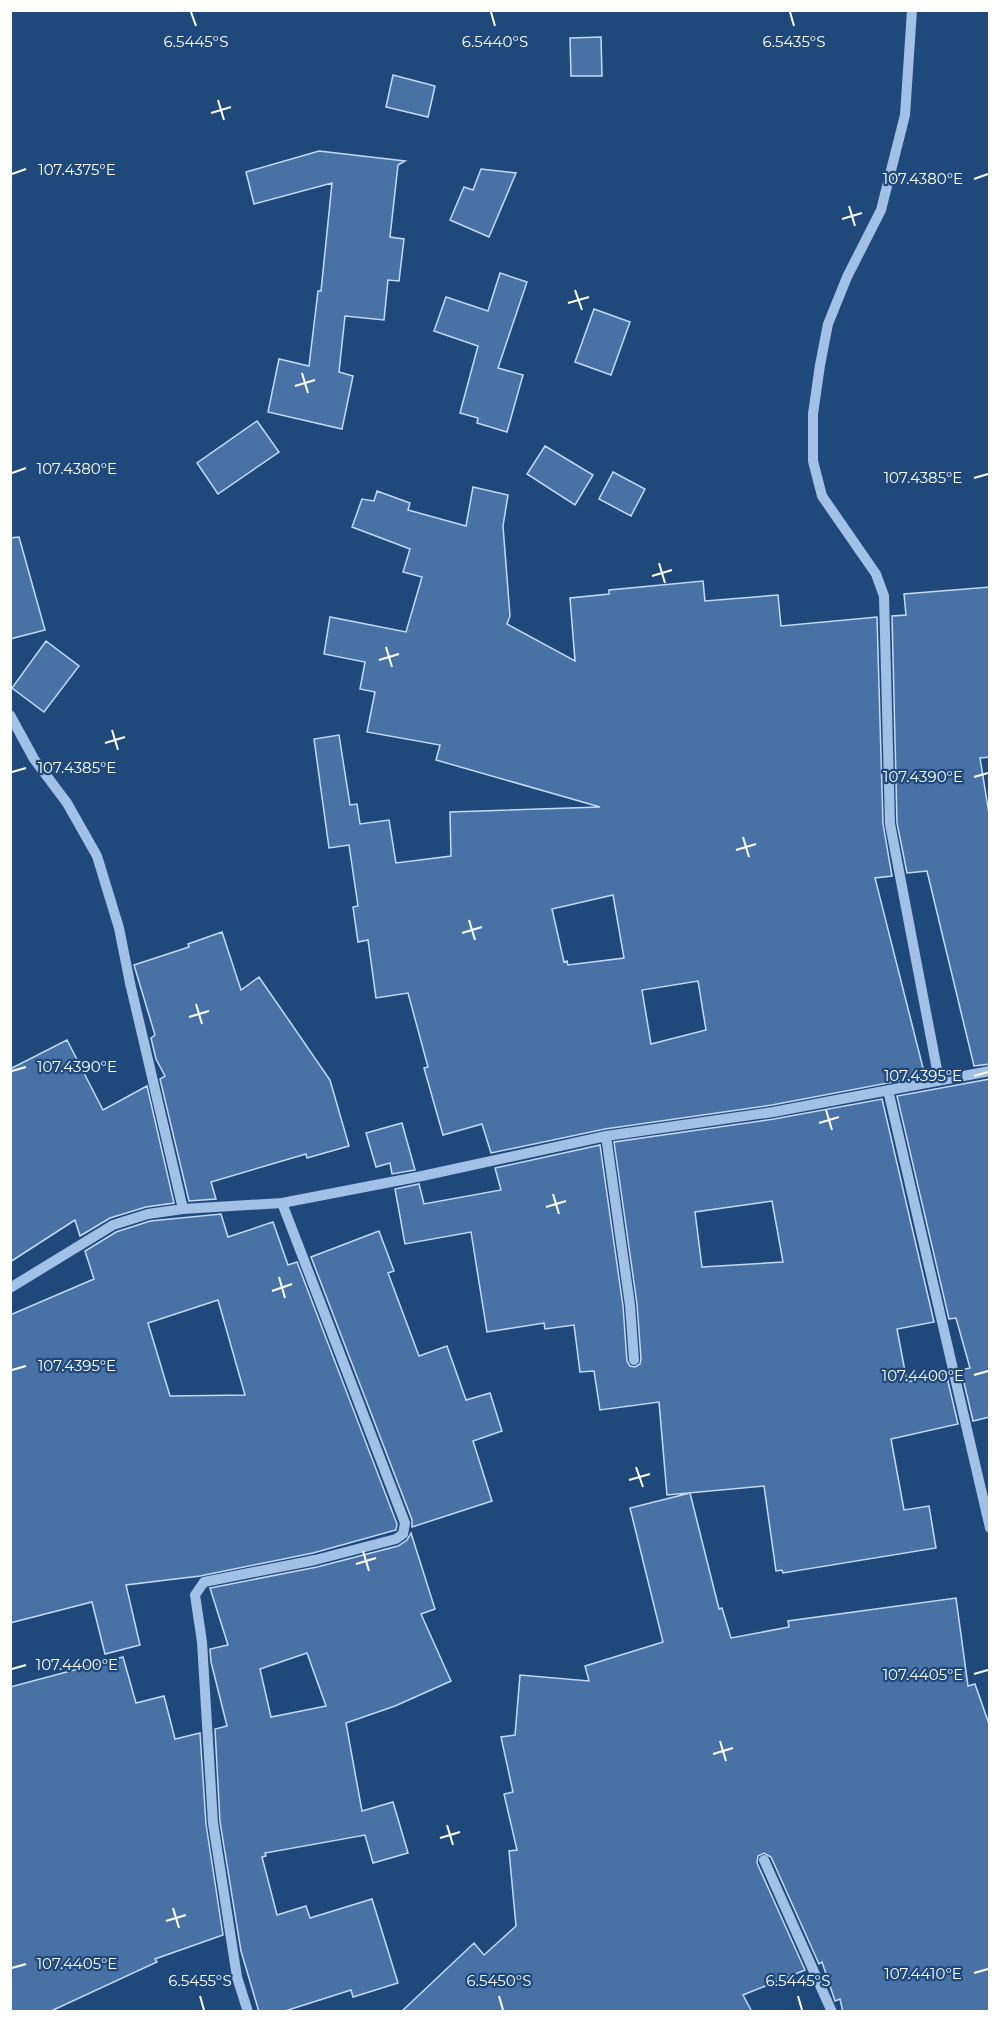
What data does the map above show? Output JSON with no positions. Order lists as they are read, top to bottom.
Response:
{
  "coordinates": [
    "6.5445°S",
    "6.5440°S",
    "6.5435°S",
    "107.4375°E",
    "107.4380°E",
    "107.4385°E",
    "107.4390°E",
    "107.4395°E",
    "107.4400°E",
    "107.4405°E",
    "107.4410°E",
    "6.5455°S",
    "6.5450°S"
  ]
}
